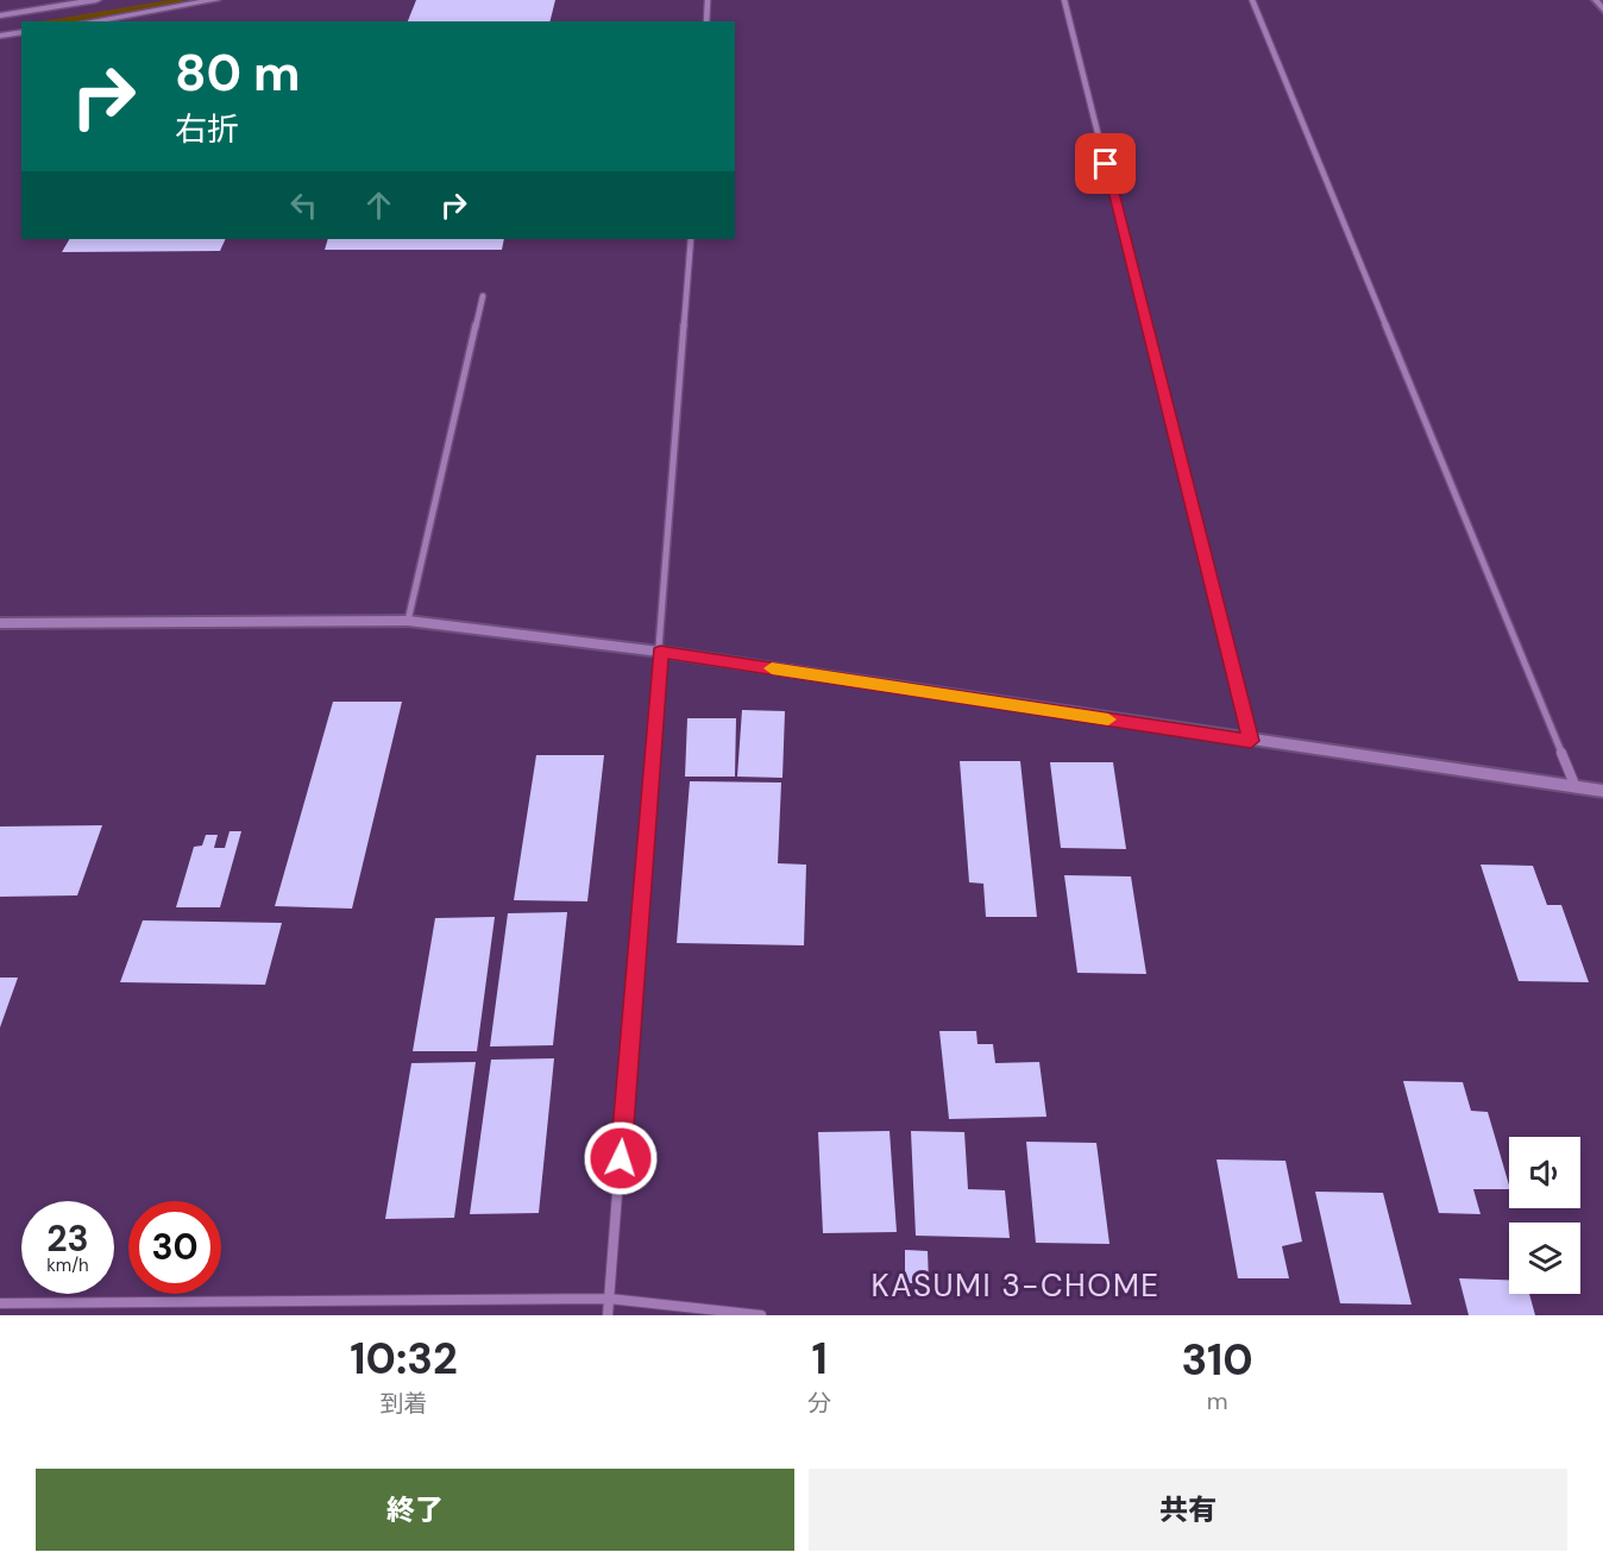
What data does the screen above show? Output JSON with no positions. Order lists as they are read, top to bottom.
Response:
{
  "districts": ["KASUMI 3-CHOME"],
  "page": {
    "turn": ["80 m", "右折"],
    "speed": "23 km/h",
    "limit": "30",
    "eta": [
      "10:32",
      "到着",
      "1",
      "分",
      "310",
      "m"
    ],
    "buttons": ["終了", "共有"]
  }
}
